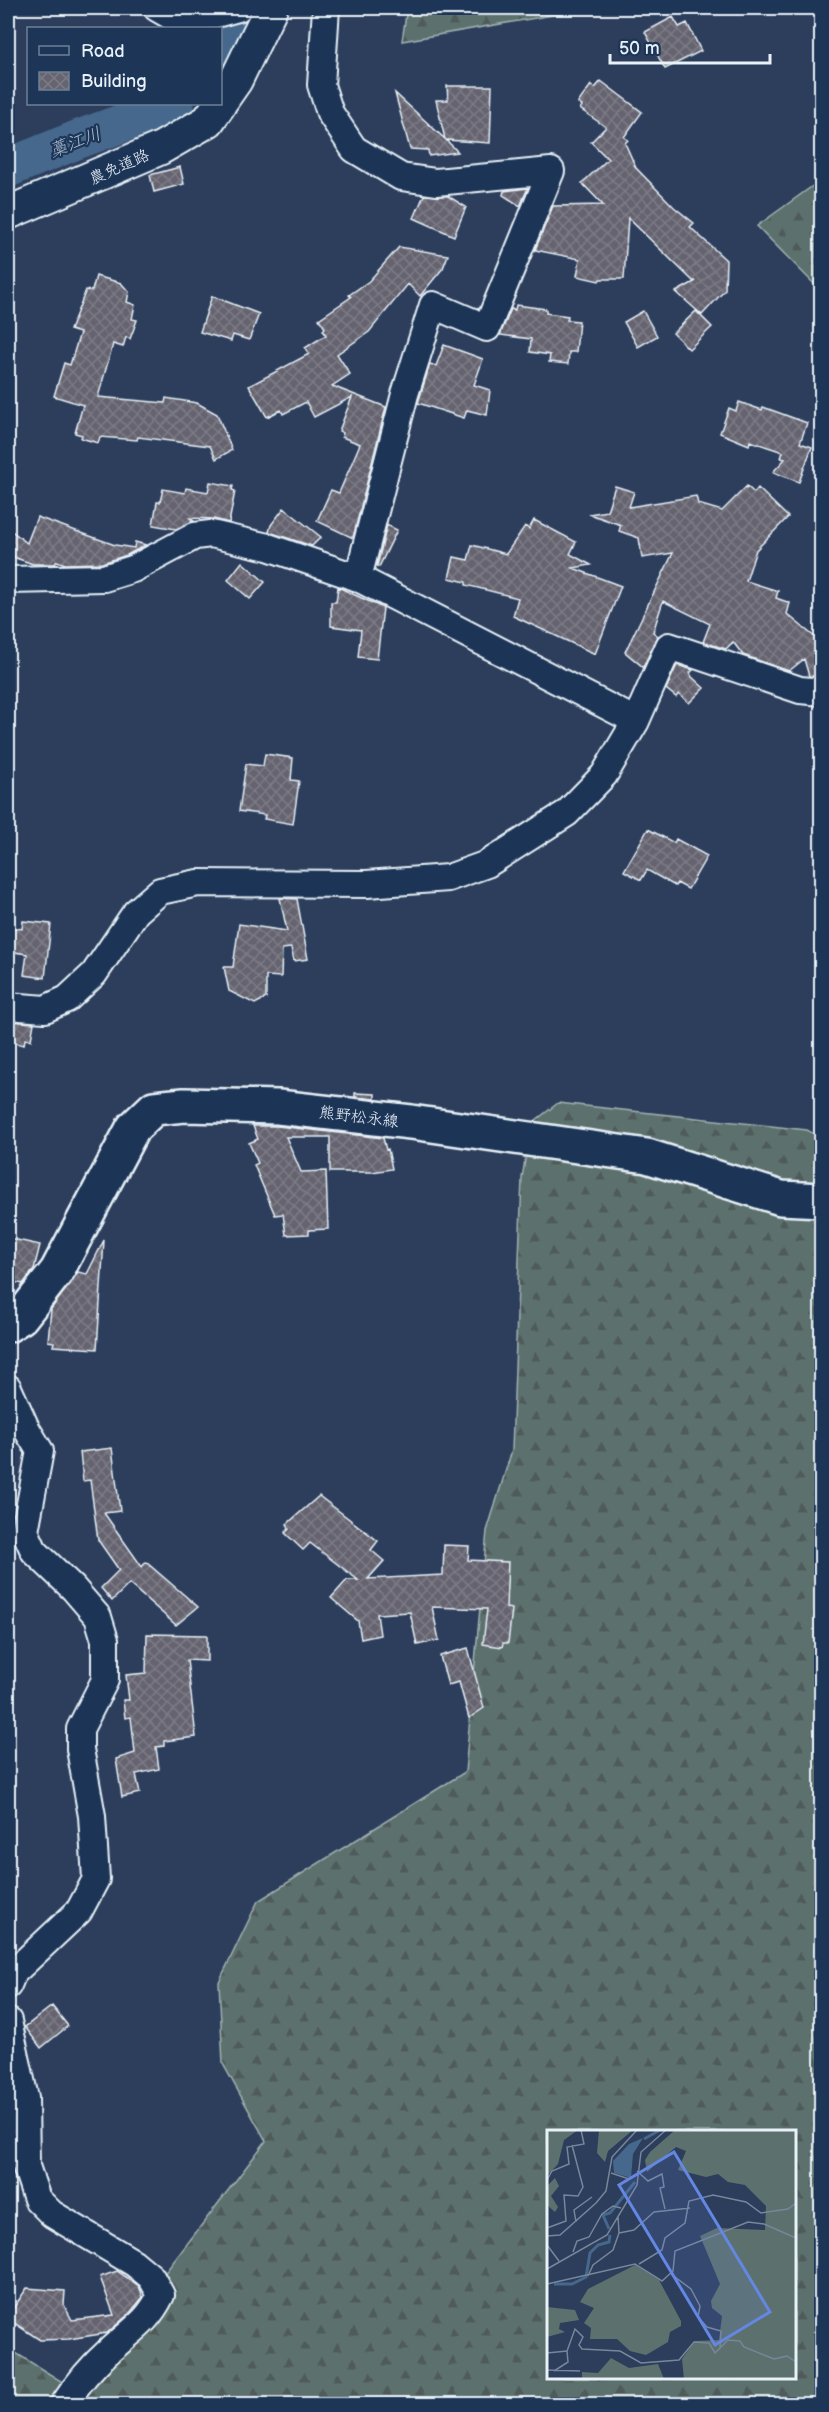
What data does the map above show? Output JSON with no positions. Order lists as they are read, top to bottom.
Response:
{
  "streets": {
    "main road": ["熊野松永線"],
    "street": ["農免道路"]
  },
  "water": ["藁江川"],
  "legend": ["Road", "Building"],
  "scale_bar": "50 m"
}
